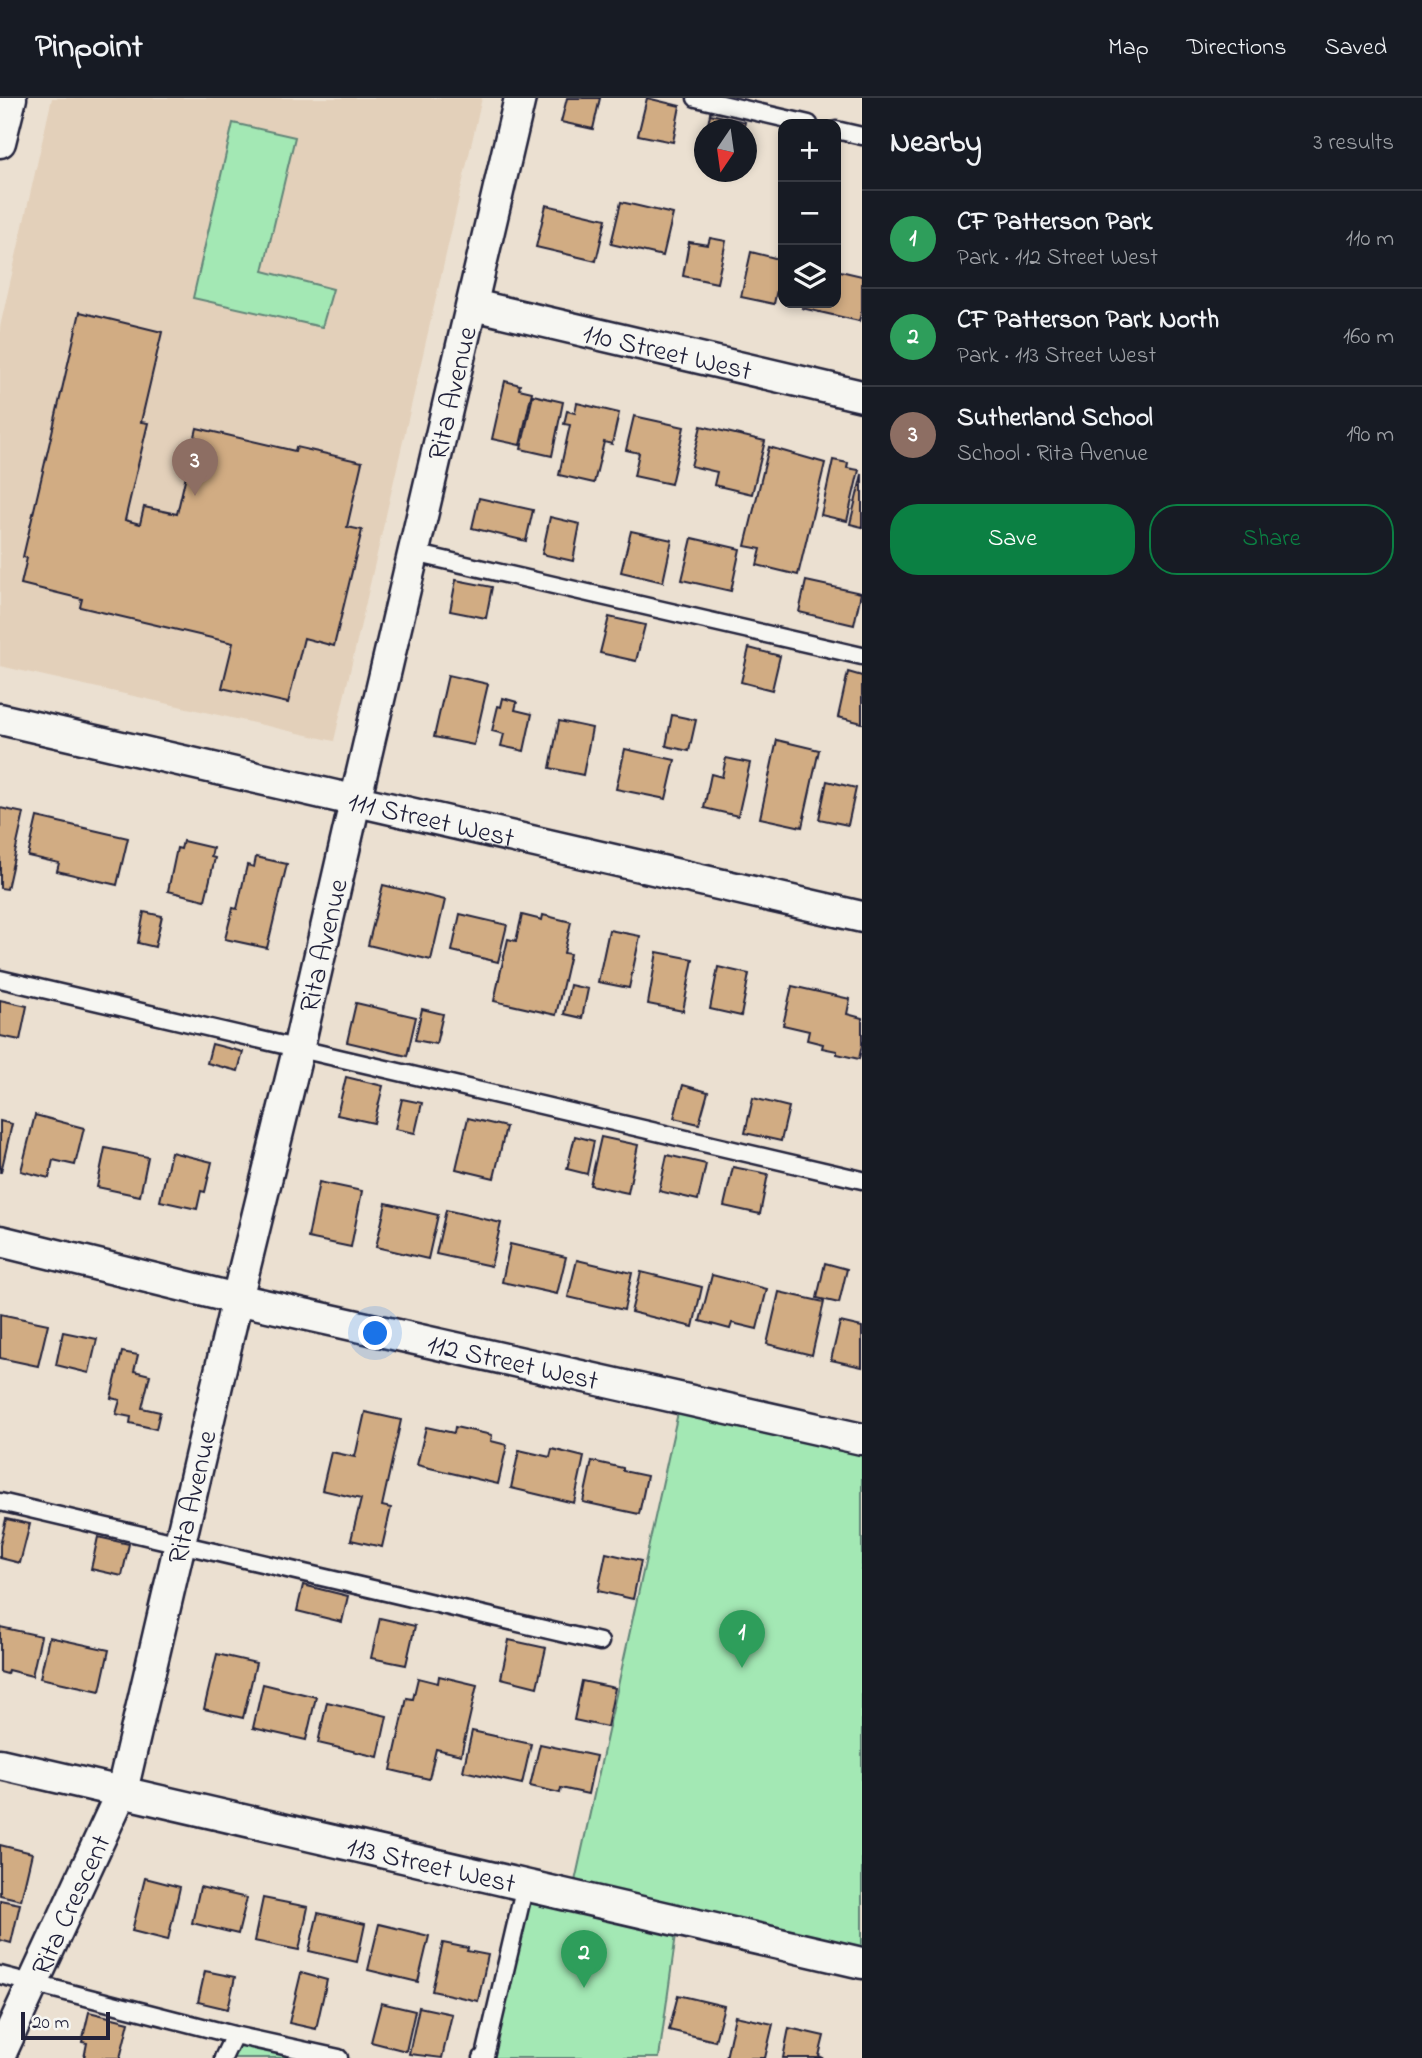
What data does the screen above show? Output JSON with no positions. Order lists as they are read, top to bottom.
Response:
{
  "streets": {
    "street": [
      "110 Street West",
      "Rita Avenue",
      "111 Street West",
      "112 Street West",
      "113 Street West",
      "Rita Crescent"
    ]
  },
  "crossings": [
    ["110 Street West", "Rita Avenue"],
    ["Rita Avenue", "111 Street West"],
    ["Rita Avenue", "112 Street West"],
    ["Rita Avenue", "113 Street West"],
    ["Rita Avenue", "Rita Crescent"],
    ["113 Street West", "Rita Crescent"]
  ],
  "scale_bar": "20 m",
  "north": "bottom",
  "page": {
    "header": "Pinpoint",
    "nav": ["Map", "Directions", "Saved"],
    "heading": ["Nearby", "3 results"],
    "map_buttons": ["+", "−"],
    "list": [
      {
        "mark": "1",
        "name": "CF Patterson Park",
        "note": "Park · 112 Street West",
        "value": "110 m"
      },
      {
        "mark": "2",
        "name": "CF Patterson Park North",
        "note": "Park · 113 Street West",
        "value": "160 m"
      },
      {
        "mark": "3",
        "name": "Sutherland School",
        "note": "School · Rita Avenue",
        "value": "190 m"
      }
    ],
    "pins": ["3", "1", "2"],
    "buttons": ["Save", "Share"],
    "scale": "20 m"
  }
}
